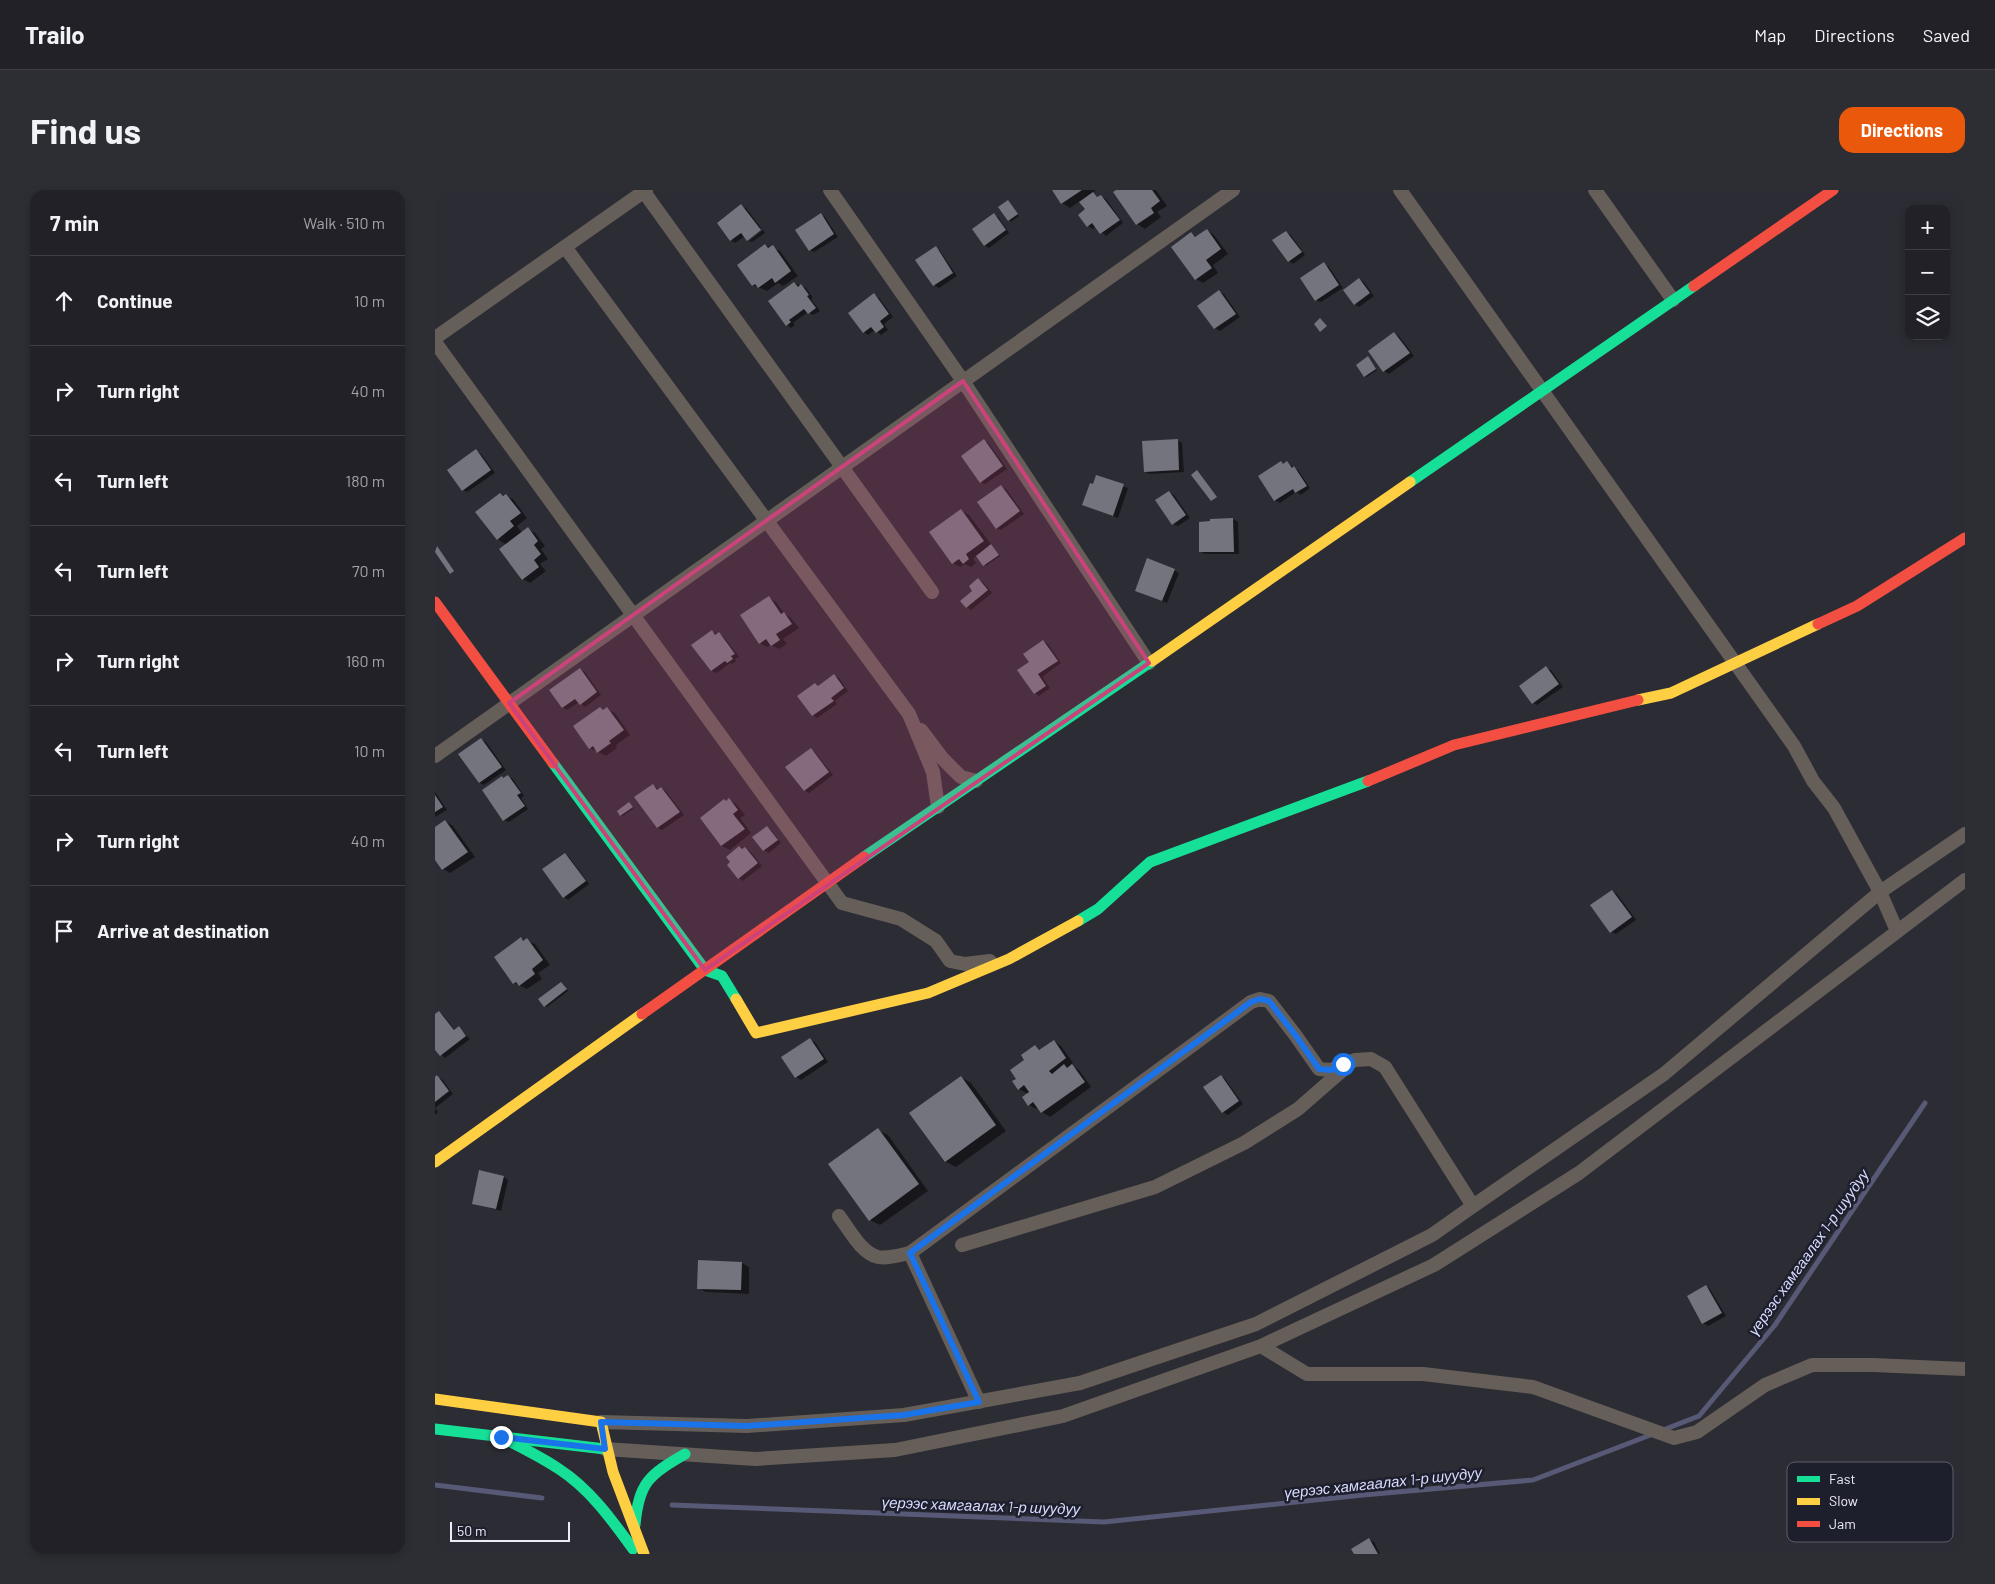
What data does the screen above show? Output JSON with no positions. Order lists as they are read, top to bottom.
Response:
{
  "water": ["үерээс хамгаалах 1-р шуудуу"],
  "legend": ["Fast", "Slow", "Jam"],
  "scale_bar": "50 m",
  "page": {
    "header": "Trailo",
    "nav": ["Map", "Directions", "Saved"],
    "buttons": "Directions",
    "title": "Find us",
    "heading": ["7 min", "Walk · 510 m"],
    "map_buttons": ["+", "−"],
    "list": [
      ["Continue", "10 m"],
      ["Turn right", "40 m"],
      ["Turn left", "180 m"],
      ["Turn left", "70 m"],
      ["Turn right", "160 m"],
      ["Turn left", "10 m"],
      ["Turn right", "40 m"],
      "Arrive at destination"
    ],
    "scale": "50 m"
  }
}
